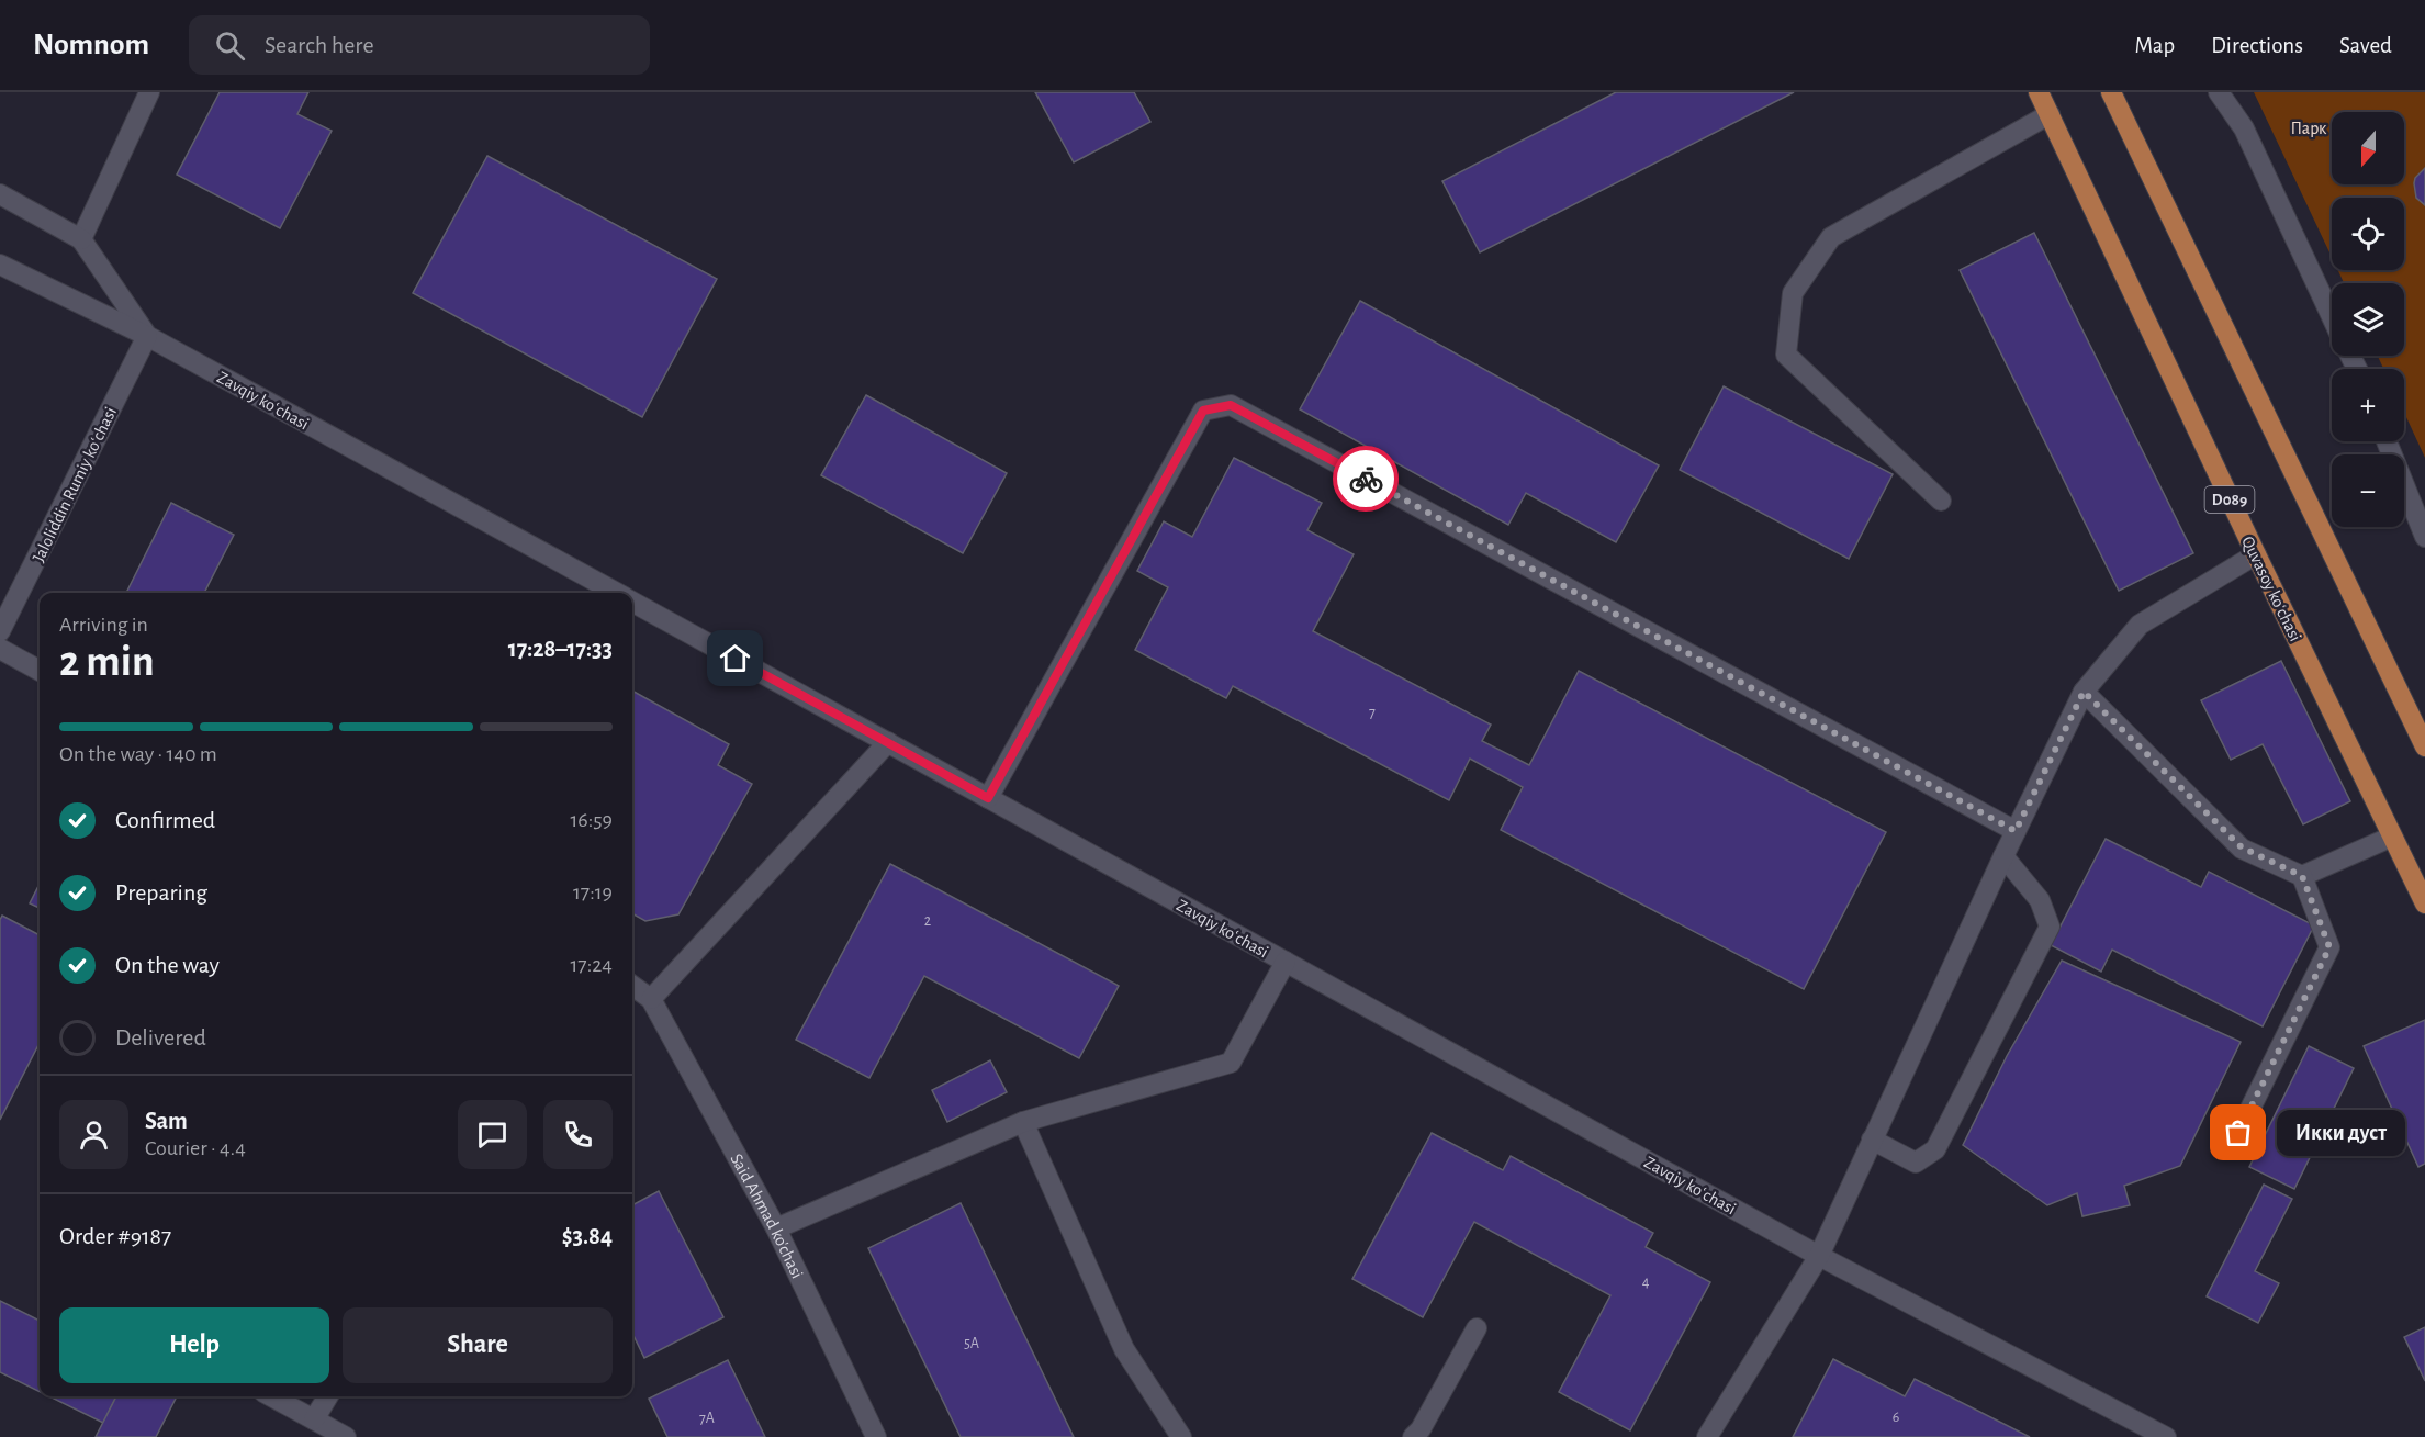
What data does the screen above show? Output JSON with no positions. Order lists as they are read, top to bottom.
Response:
{
  "streets": {
    "main road": ["D089", "Quvasoy koʻchasi"],
    "street": ["Zavqiy koʻchasi", "Jaloliddin Rumiy koʻchasi", "Said Ahmad ko'chasi"]
  },
  "crossings": [
    ["Zavqiy koʻchasi", "Jaloliddin Rumiy koʻchasi"]
  ],
  "parks": ["Парк"],
  "places": ["Икки дуст"],
  "house_numbers": [
    "7",
    "2",
    "4",
    "5А",
    "6",
    "7A"
  ],
  "north": "bottom",
  "page": {
    "header": "Nomnom",
    "search": "Search here",
    "nav": ["Map", "Directions", "Saved"],
    "map_buttons": ["+", "−"],
    "heading": ["2 min", "Arriving in", "17:28–17:33"],
    "panel": [
      "Sam",
      "Courier · 4.4",
      "Order #9187",
      "$3.84"
    ],
    "bar": "On the way · 140 m",
    "list": [
      ["Confirmed", "16:59"],
      ["Preparing", "17:19"],
      ["On the way", "17:24"],
      "Delivered"
    ],
    "bubble": "Икки дуст",
    "buttons": ["Help", "Share"]
  }
}
